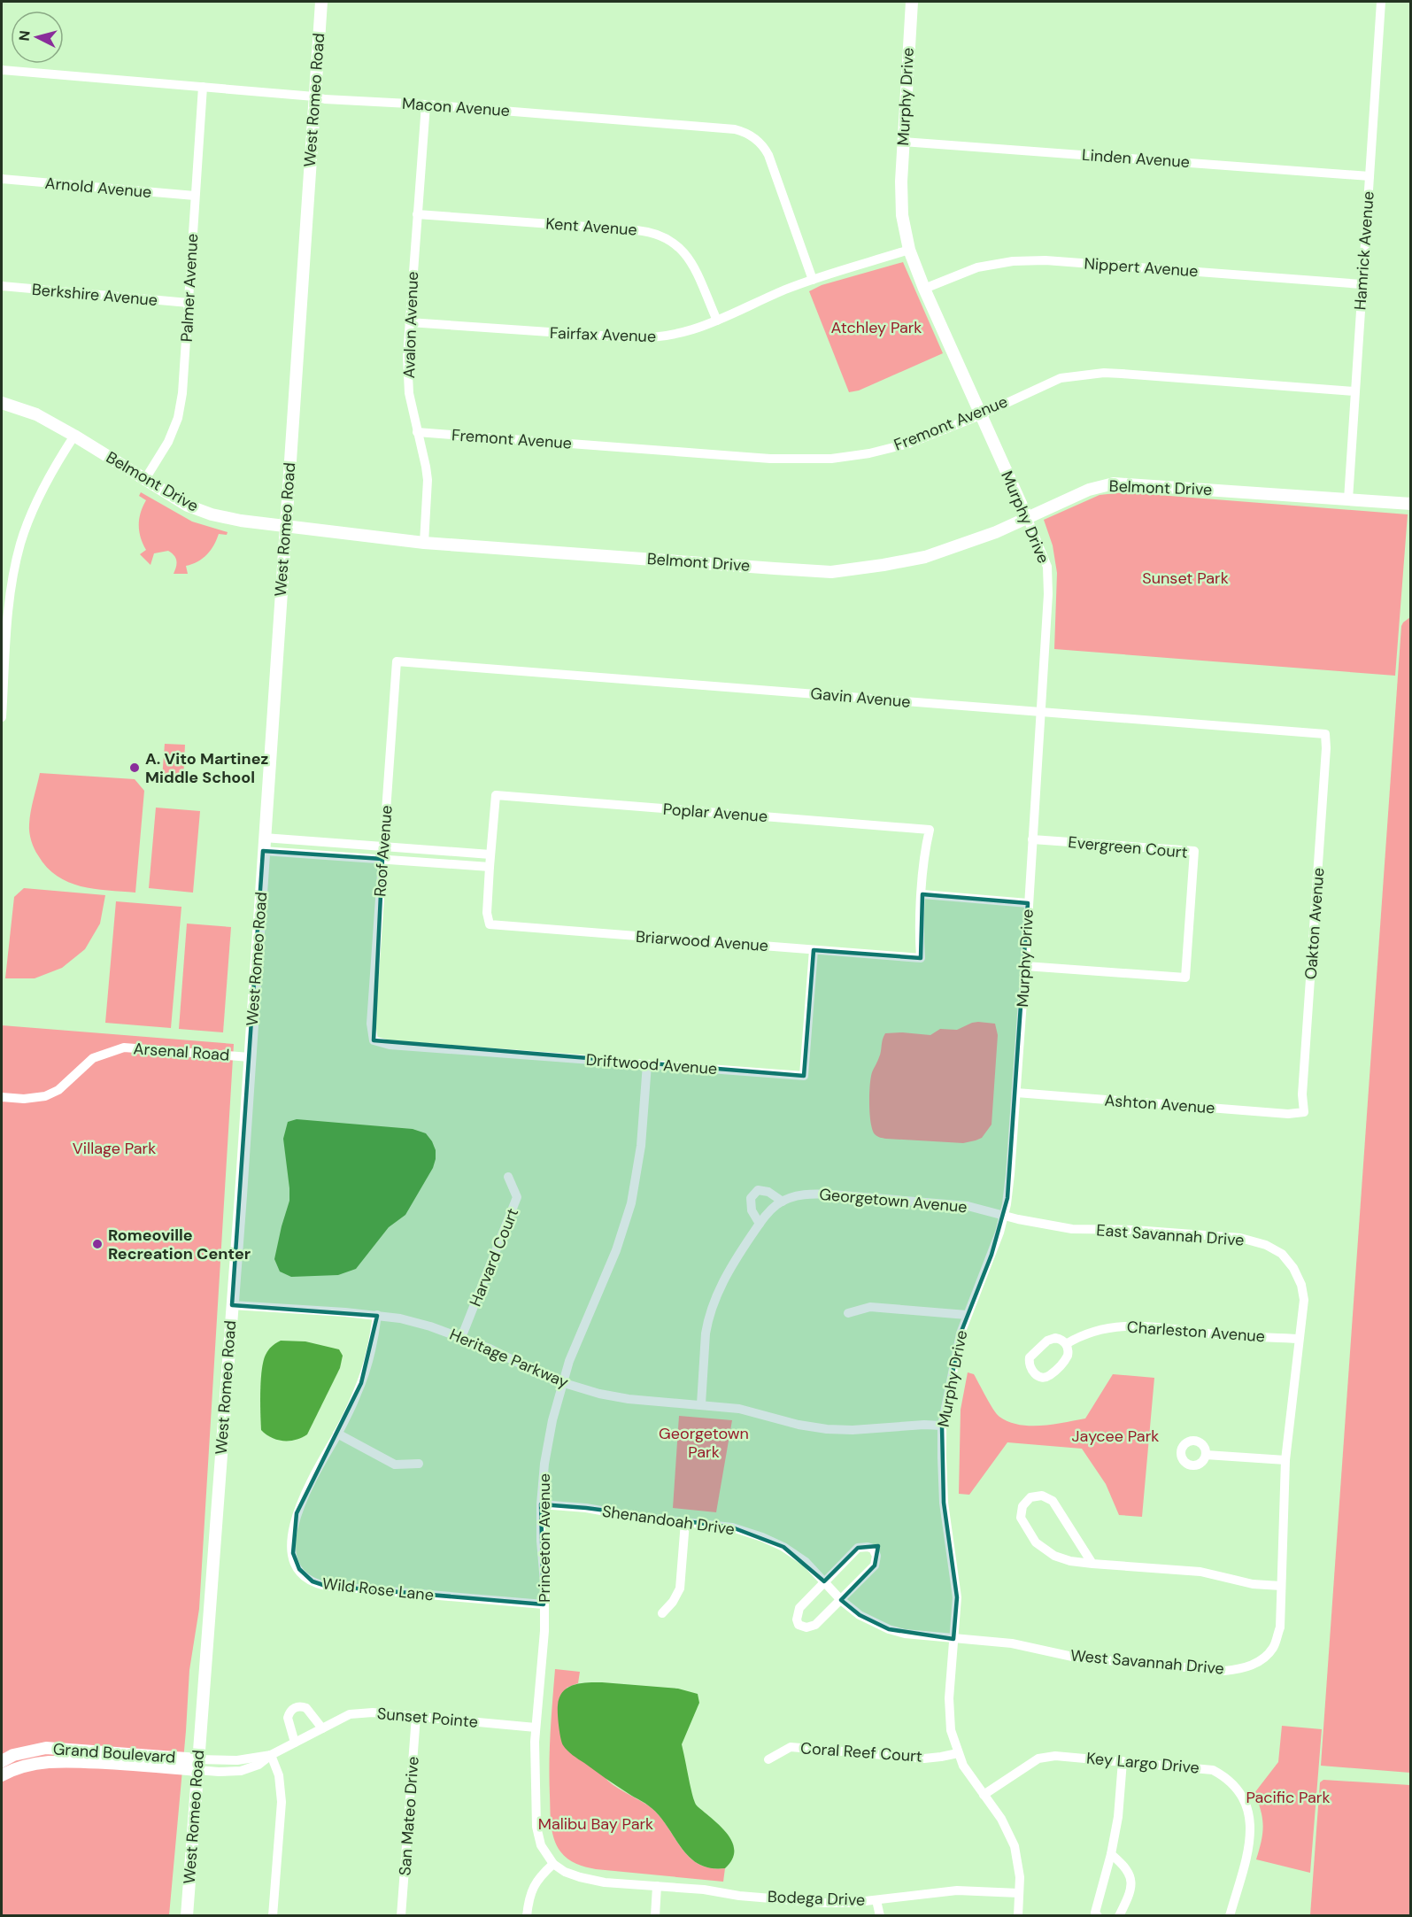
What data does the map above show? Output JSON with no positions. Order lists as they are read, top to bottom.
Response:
{
  "streets": {
    "street": [
      "Murphy Drive",
      "West Romeo Road",
      "Macon Avenue",
      "Linden Avenue",
      "Arnold Avenue",
      "Kent Avenue",
      "Hamrick Avenue",
      "Nippert Avenue",
      "Palmer Avenue",
      "Berkshire Avenue",
      "Avalon Avenue",
      "Fairfax Avenue",
      "Fremont Avenue",
      "Belmont Drive",
      "Gavin Avenue",
      "Poplar Avenue",
      "Evergreen Court",
      "Roof Avenue",
      "Oakton Avenue",
      "Briarwood Avenue",
      "Arsenal Road",
      "Driftwood Avenue",
      "Ashton Avenue",
      "Georgetown Avenue",
      "East Savannah Drive",
      "Harvard Court",
      "Charleston Avenue",
      "Heritage Parkway",
      "Shenandoah Drive",
      "Princeton Avenue",
      "Wild Rose Lane",
      "West Savannah Drive",
      "Sunset Pointe",
      "Coral Reef Court",
      "Grand Boulevard",
      "Key Largo Drive",
      "San Mateo Drive",
      "Bodega Drive"
    ]
  },
  "crossings": [
    ["Murphy Drive", "Linden Avenue"],
    ["Murphy Drive", "Nippert Avenue"],
    ["Murphy Drive", "Fairfax Avenue"],
    ["Murphy Drive", "Fremont Avenue"],
    ["Murphy Drive", "Belmont Drive"],
    ["Murphy Drive", "Gavin Avenue"],
    ["Murphy Drive", "Evergreen Court"],
    ["Murphy Drive", "Ashton Avenue"],
    ["Murphy Drive", "Georgetown Avenue"],
    ["Murphy Drive", "East Savannah Drive"],
    ["Murphy Drive", "Heritage Parkway"],
    ["Murphy Drive", "Shenandoah Drive"],
    ["Murphy Drive", "West Savannah Drive"],
    ["Murphy Drive", "Coral Reef Court"],
    ["Murphy Drive", "Key Largo Drive"],
    ["Murphy Drive", "Bodega Drive"],
    ["West Romeo Road", "Macon Avenue"],
    ["West Romeo Road", "Belmont Drive"],
    ["West Romeo Road", "Arsenal Road"],
    ["West Romeo Road", "Heritage Parkway"],
    ["West Romeo Road", "Sunset Pointe"],
    ["West Romeo Road", "Grand Boulevard"],
    ["Macon Avenue", "Palmer Avenue"],
    ["Macon Avenue", "Avalon Avenue"],
    ["Macon Avenue", "Fairfax Avenue"],
    ["Linden Avenue", "Hamrick Avenue"],
    ["Arnold Avenue", "Palmer Avenue"],
    ["Kent Avenue", "Avalon Avenue"],
    ["Kent Avenue", "Fairfax Avenue"],
    ["Hamrick Avenue", "Nippert Avenue"],
    ["Hamrick Avenue", "Fremont Avenue"],
    ["Hamrick Avenue", "Belmont Drive"],
    ["Palmer Avenue", "Berkshire Avenue"],
    ["Palmer Avenue", "Belmont Drive"],
    ["Avalon Avenue", "Fairfax Avenue"],
    ["Avalon Avenue", "Fremont Avenue"],
    ["Avalon Avenue", "Belmont Drive"],
    ["Gavin Avenue", "Roof Avenue"],
    ["Gavin Avenue", "Oakton Avenue"],
    ["Poplar Avenue", "Briarwood Avenue"],
    ["Roof Avenue", "Driftwood Avenue"],
    ["Oakton Avenue", "Ashton Avenue"],
    ["Briarwood Avenue", "Driftwood Avenue"],
    ["Driftwood Avenue", "Princeton Avenue"],
    ["Georgetown Avenue", "East Savannah Drive"],
    ["Georgetown Avenue", "Heritage Parkway"],
    ["East Savannah Drive", "Charleston Avenue"],
    ["East Savannah Drive", "West Savannah Drive"],
    ["Harvard Court", "Heritage Parkway"],
    ["Heritage Parkway", "Princeton Avenue"],
    ["Heritage Parkway", "Wild Rose Lane"],
    ["Shenandoah Drive", "Princeton Avenue"],
    ["Shenandoah Drive", "West Savannah Drive"],
    ["Princeton Avenue", "Wild Rose Lane"],
    ["Princeton Avenue", "Sunset Pointe"],
    ["Princeton Avenue", "Bodega Drive"],
    ["Sunset Pointe", "Grand Boulevard"],
    ["Sunset Pointe", "San Mateo Drive"]
  ],
  "parks": [
    "Atchley Park",
    "Sunset Park",
    "Village Park",
    "Georgetown Park",
    "Jaycee Park",
    "Pacific Park",
    "Malibu Bay Park"
  ],
  "places": ["A. Vito Martinez Middle School", "Romeoville Recreation Center"],
  "north": "left"
}
